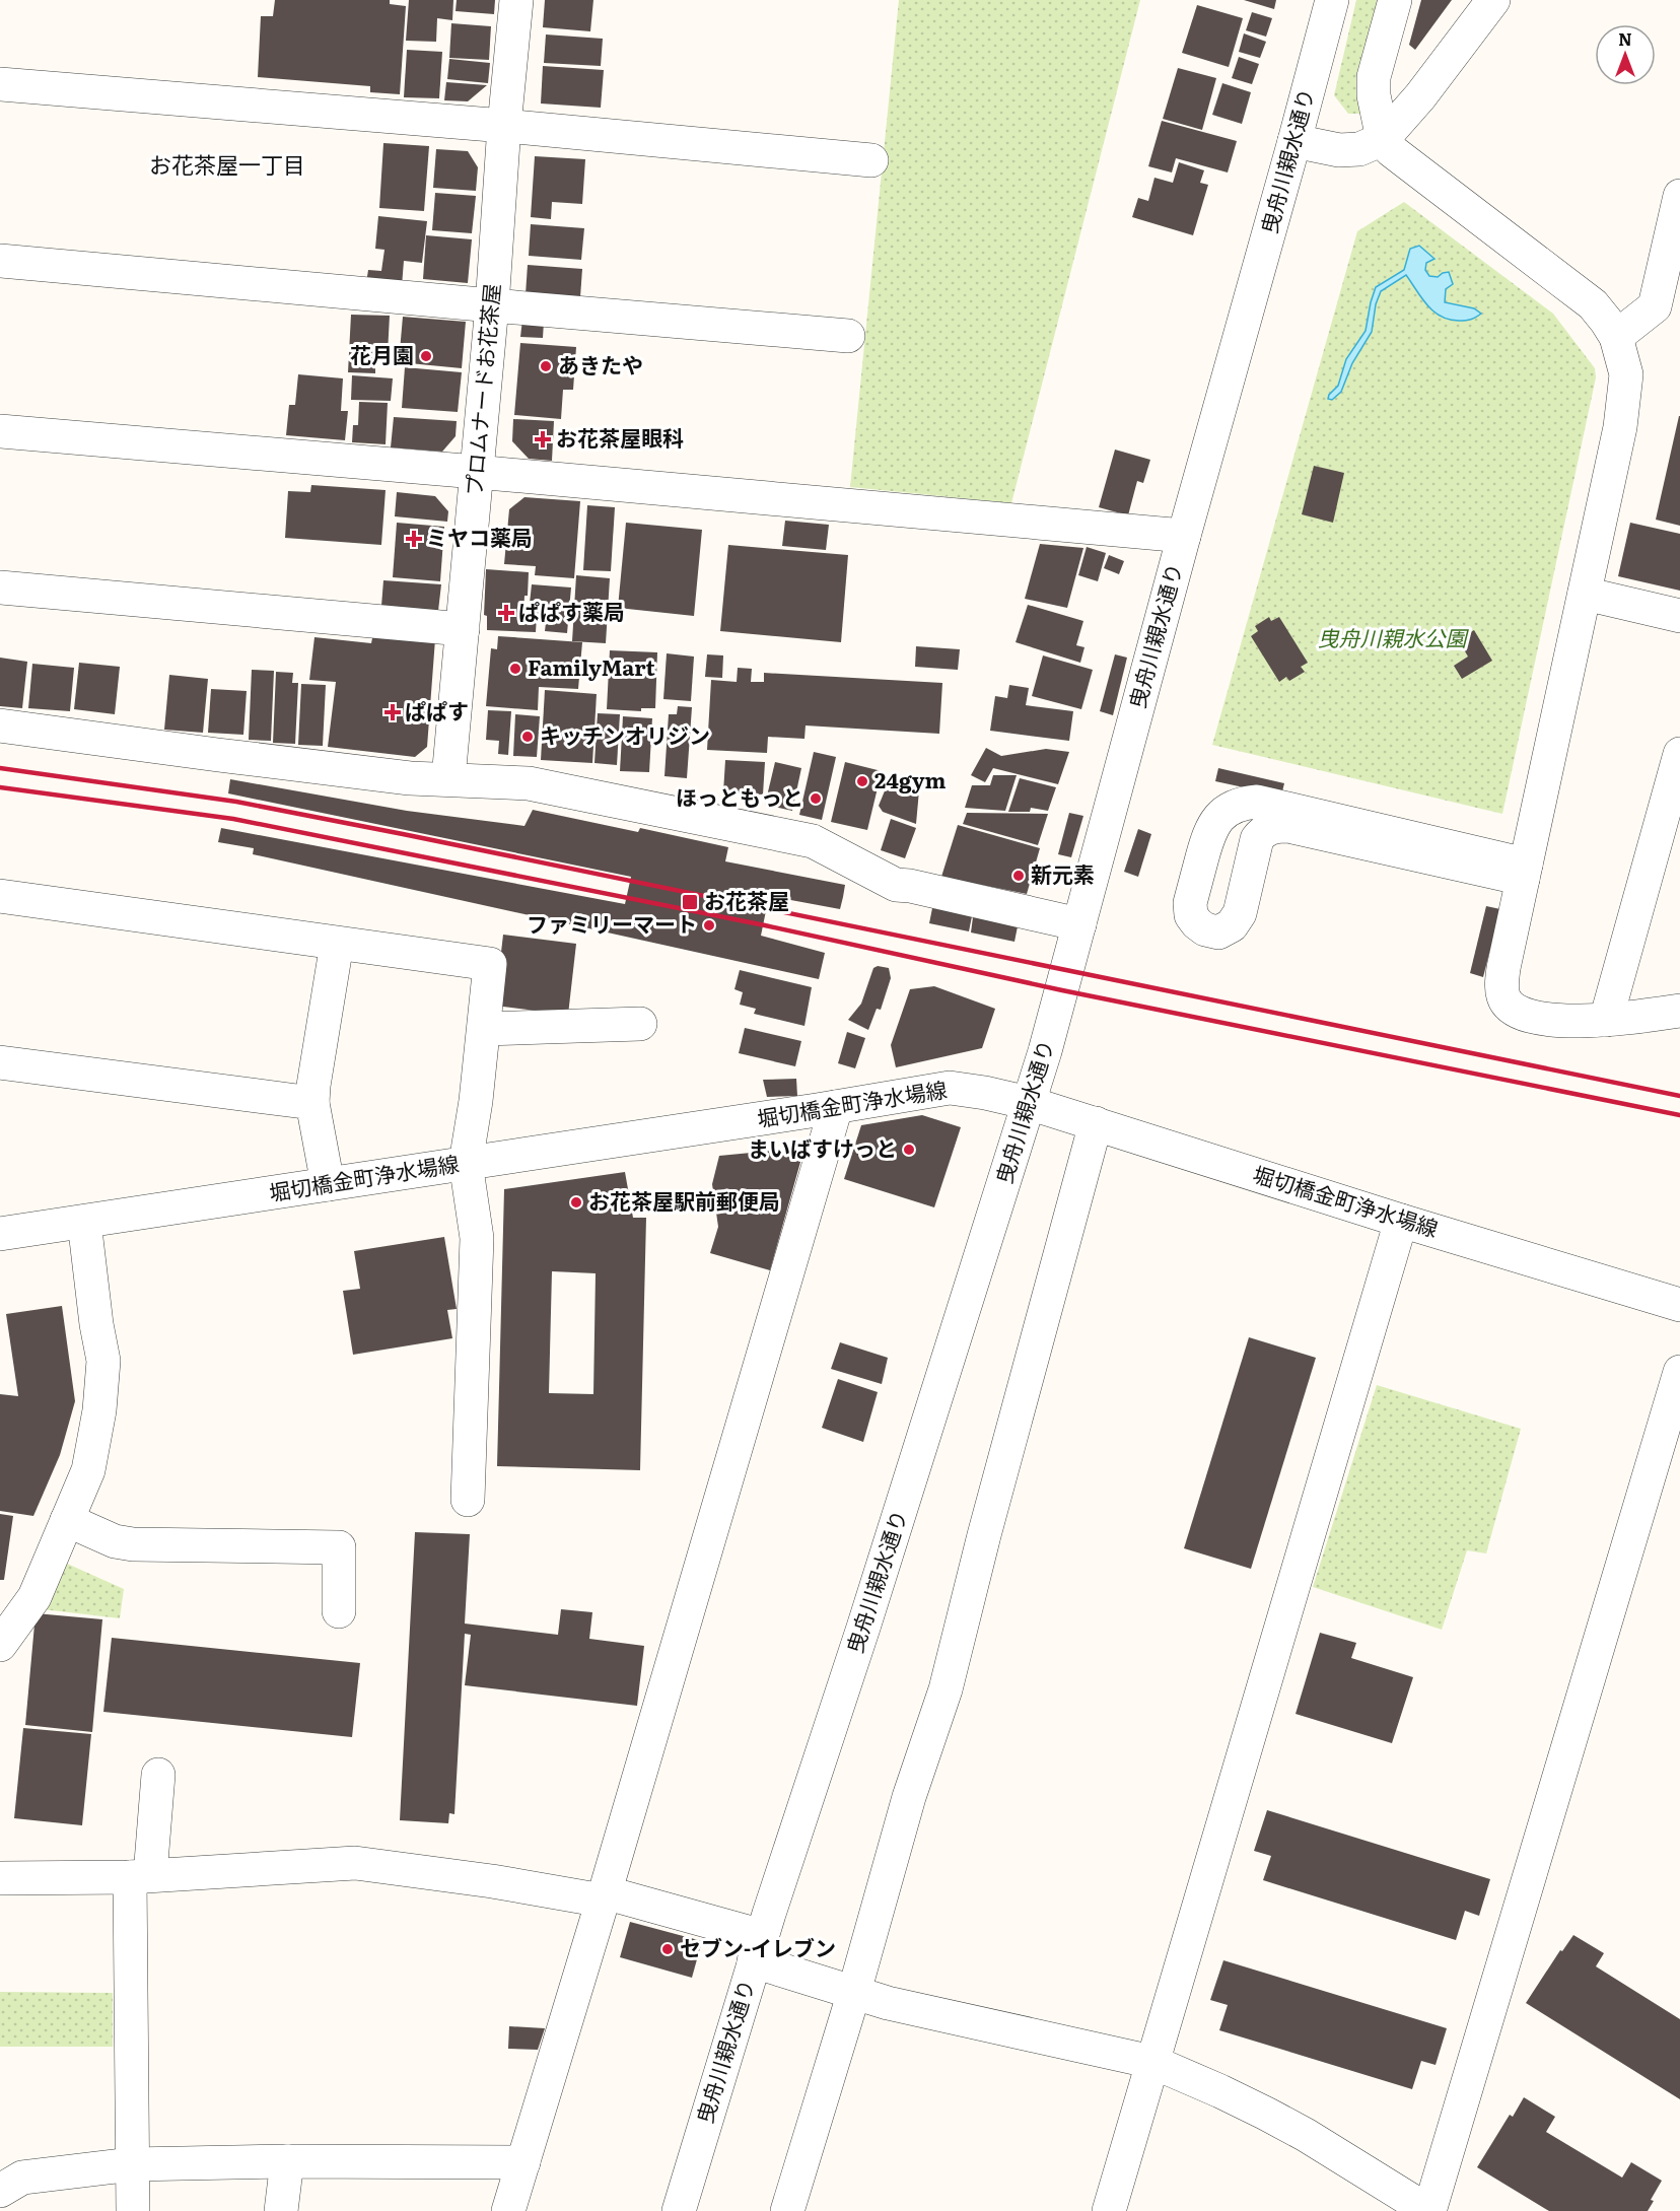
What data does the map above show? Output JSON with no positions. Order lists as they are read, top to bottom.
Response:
{
  "streets": {
    "street": ["曳舟川親水通り", "プロムナードお花茶屋", "堀切橋金町浄水場線"]
  },
  "crossings": [
    ["曳舟川親水通り", "堀切橋金町浄水場線"]
  ],
  "districts": ["お花茶屋一丁目"],
  "parks": ["曳舟川親水公園"],
  "places": {
    "other": [
      "花月園",
      "あきたや",
      "FamilyMart",
      "キッチンオリジン",
      "24gym",
      "ほっともっと",
      "新元素",
      "ファミリーマート",
      "まいばすけっと",
      "お花茶屋駅前郵便局",
      "セブン-イレブン"
    ],
    "health": [
      "お花茶屋眼科",
      "ミヤコ薬局",
      "ぱぱす薬局",
      "ぱぱす"
    ],
    "transit": ["お花茶屋"]
  },
  "north": "top"
}
